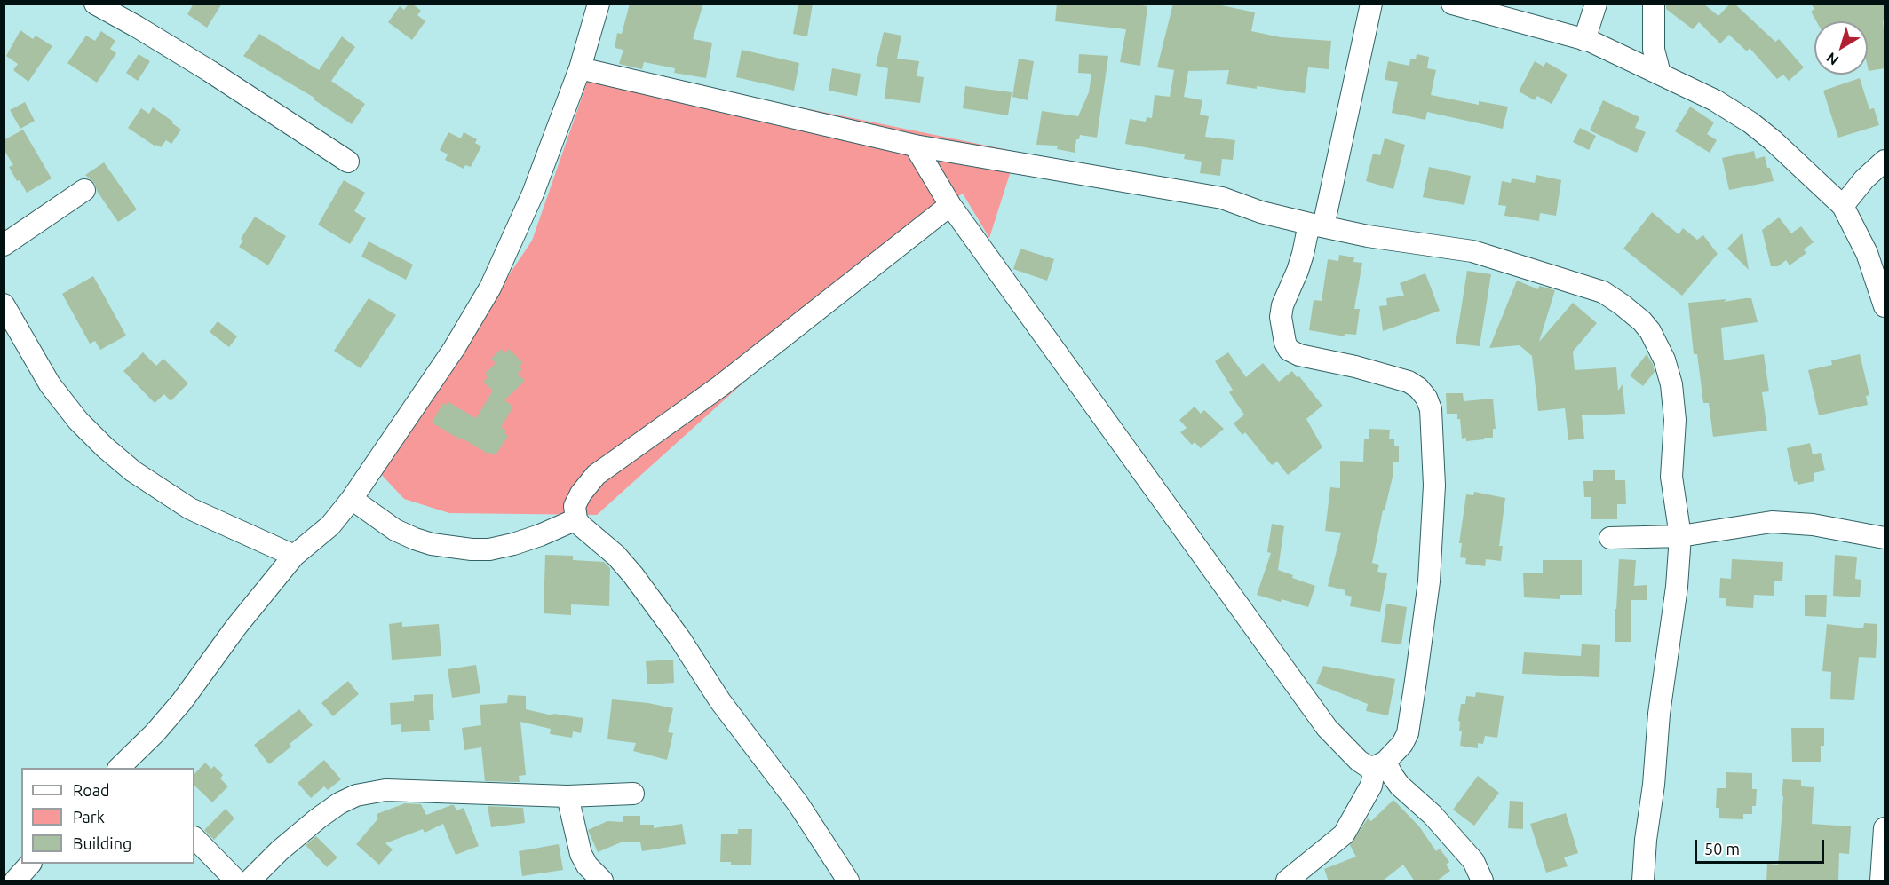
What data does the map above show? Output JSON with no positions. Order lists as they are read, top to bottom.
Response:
{
  "legend": ["Road", "Park", "Building"],
  "scale_bar": "50 m",
  "north": "bottom left"
}
